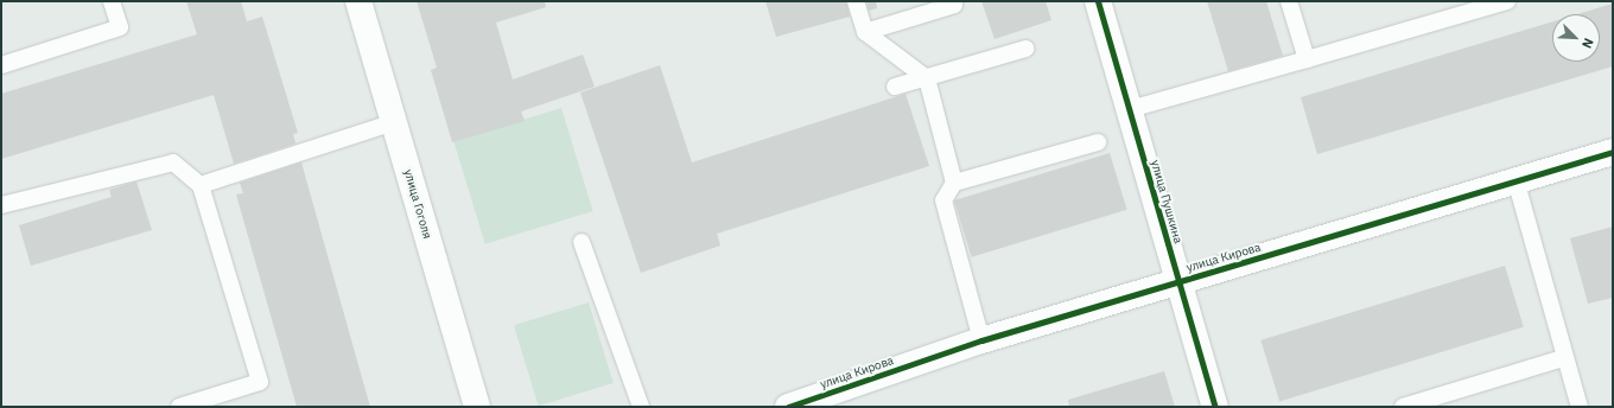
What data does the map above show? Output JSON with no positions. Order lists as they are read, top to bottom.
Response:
{
  "streets": {
    "street": ["улица Пушкина", "улица Гоголя", "улица Кирова"]
  },
  "crossings": [
    ["улица Пушкина", "улица Кирова"]
  ],
  "north": "bottom right"
}
